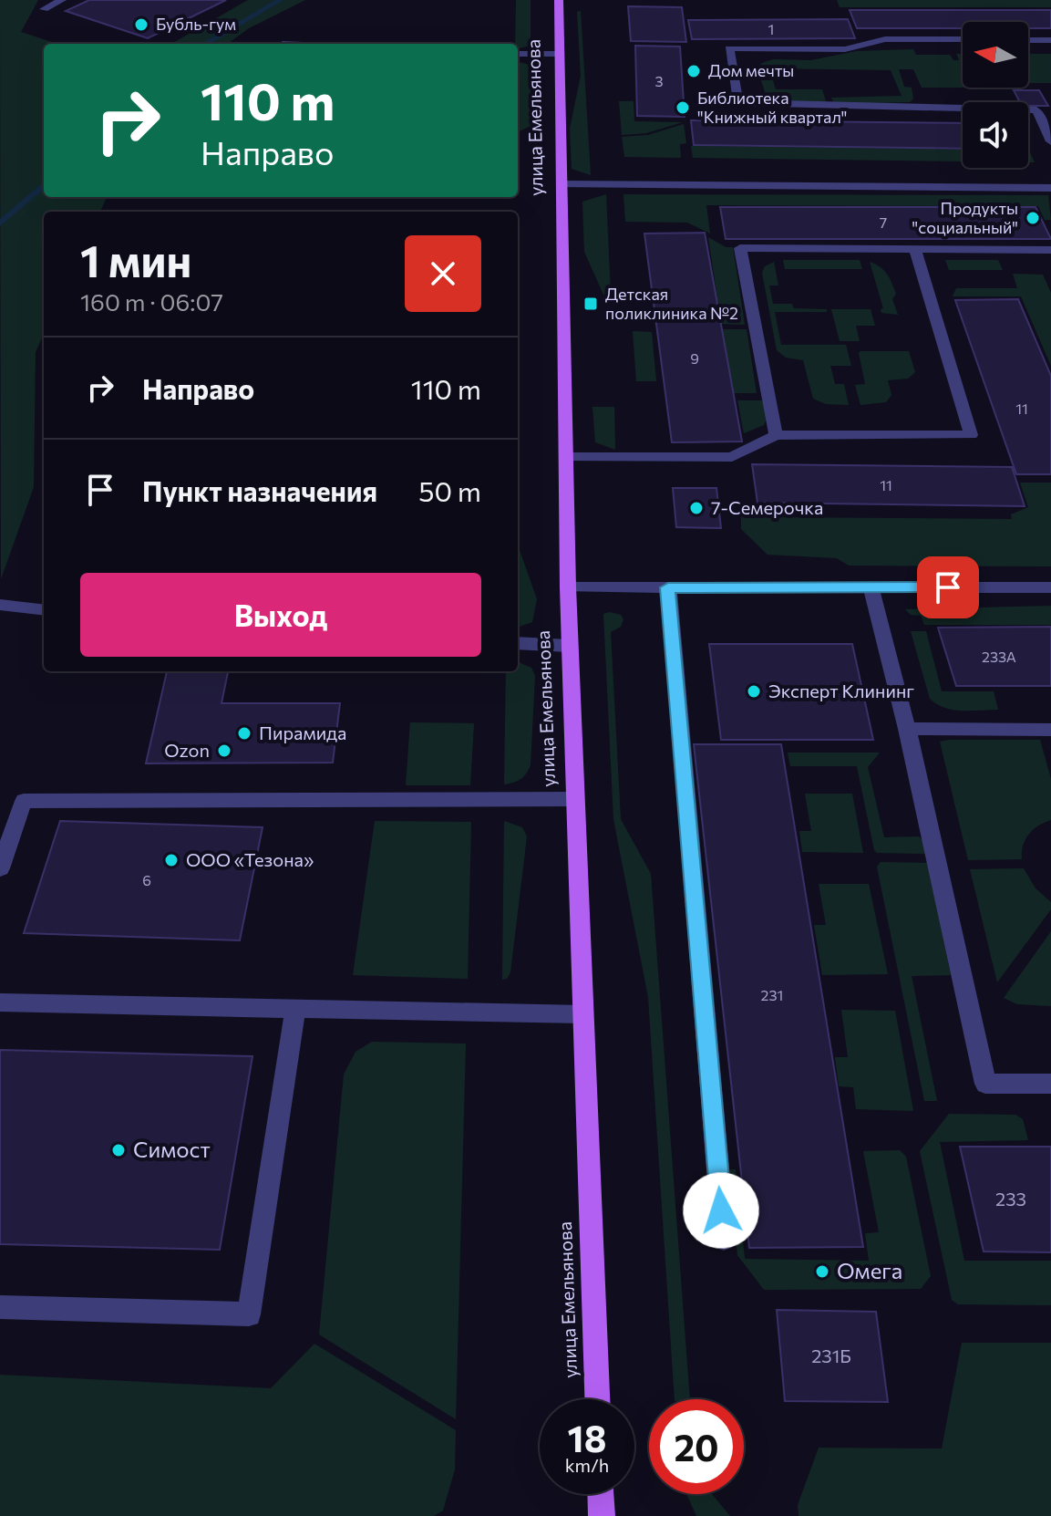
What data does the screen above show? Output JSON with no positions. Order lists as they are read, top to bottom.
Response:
{
  "streets": {
    "main road": ["улица Емельянова"]
  },
  "places": {
    "other": [
      "Бубль-гум",
      "Дом мечты",
      "Библиотека \"Книжный квартал\"",
      "Продукты \"социальный\"",
      "7-Семерочка",
      "Эксперт Клининг",
      "Пирамида",
      "Ozon",
      "ООО «Тезона»",
      "Симост",
      "Омега"
    ],
    "transit": ["Детская поликлиника №2"]
  },
  "house_numbers": [
    "1",
    "3",
    "7",
    "9",
    "11",
    "11",
    "233А",
    "6",
    "231",
    "233",
    "231Б"
  ],
  "north": "left",
  "page": {
    "turn": ["110 m", "Направо"],
    "heading": ["1 мин", "160 m · 06:07"],
    "list": [
      {
        "name": "Направо",
        "value": "110 m"
      },
      {
        "name": "Пункт назначения",
        "value": "50 m"
      }
    ],
    "buttons": "Выход",
    "speed": "18 km/h",
    "limit": "20"
  }
}
